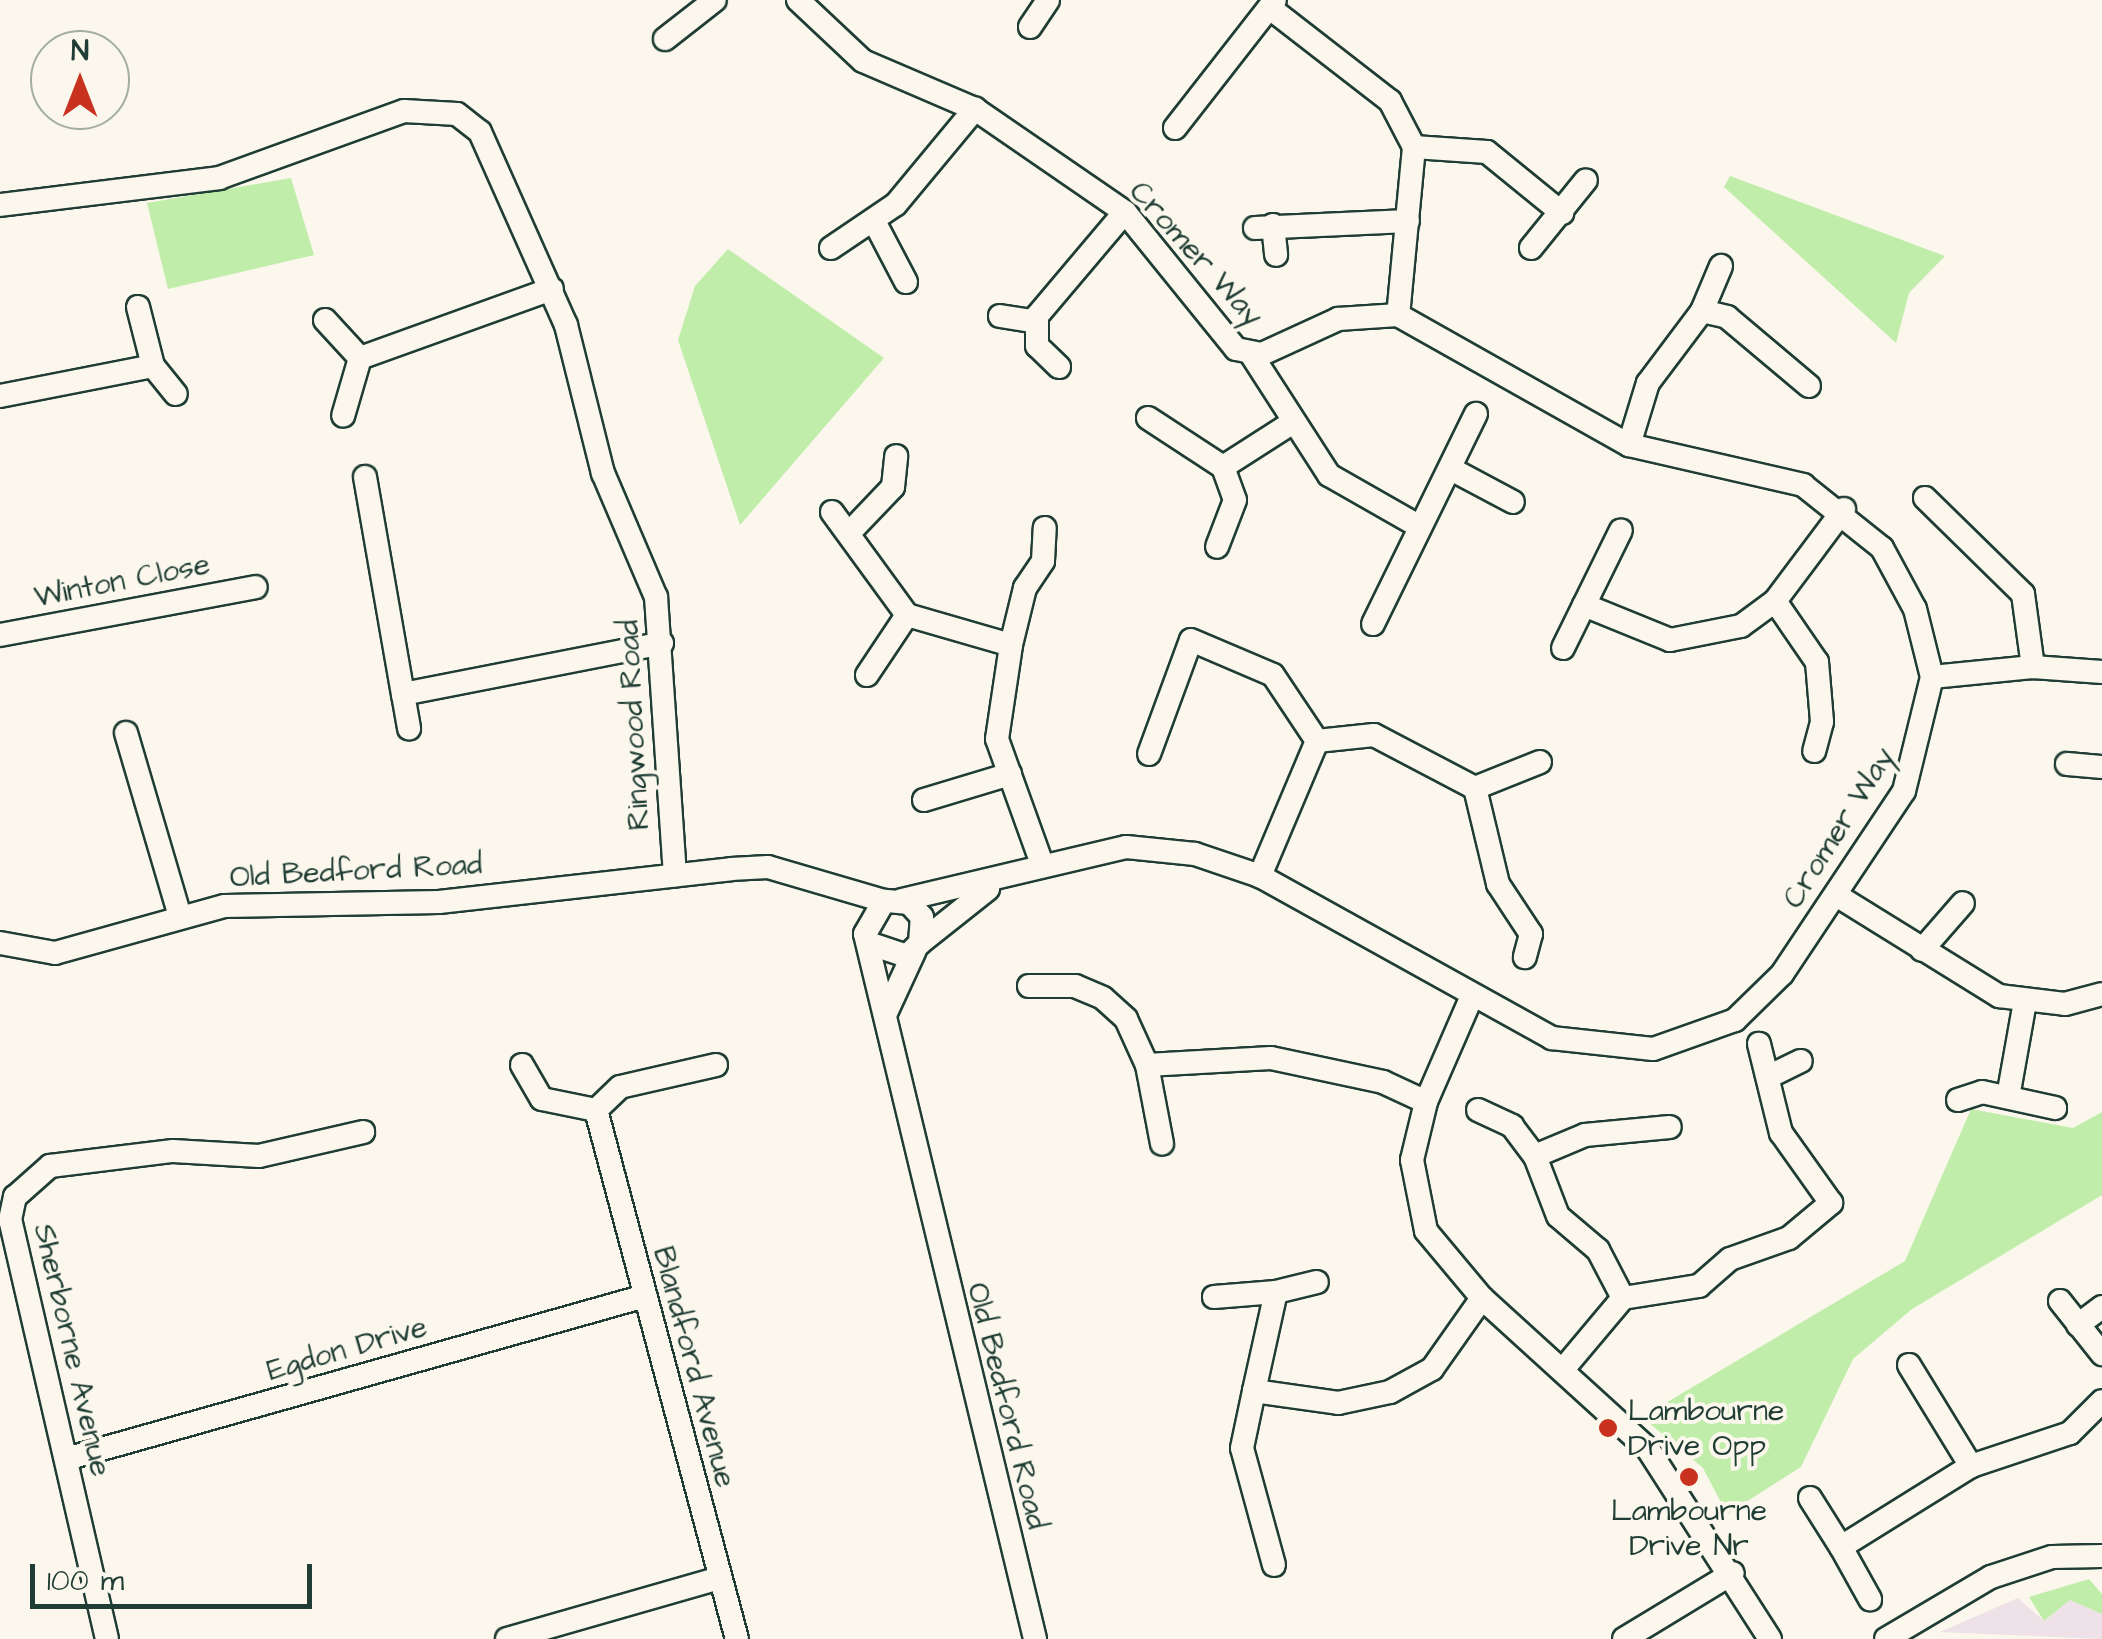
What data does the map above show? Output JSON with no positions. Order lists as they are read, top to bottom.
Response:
{
  "streets": {
    "street": [
      "Cromer Way",
      "Winton Close",
      "Ringwood Road",
      "Old Bedford Road",
      "Egdon Drive",
      "Sherborne Avenue",
      "Blandford Avenue"
    ]
  },
  "crossings": [
    ["Cromer Way", "Old Bedford Road"],
    ["Ringwood Road", "Old Bedford Road"],
    ["Egdon Drive", "Sherborne Avenue"],
    ["Egdon Drive", "Blandford Avenue"]
  ],
  "places": ["Lambourne Drive Opp", "Lambourne Drive Nr"],
  "scale_bar": "100 m",
  "north": "top"
}
